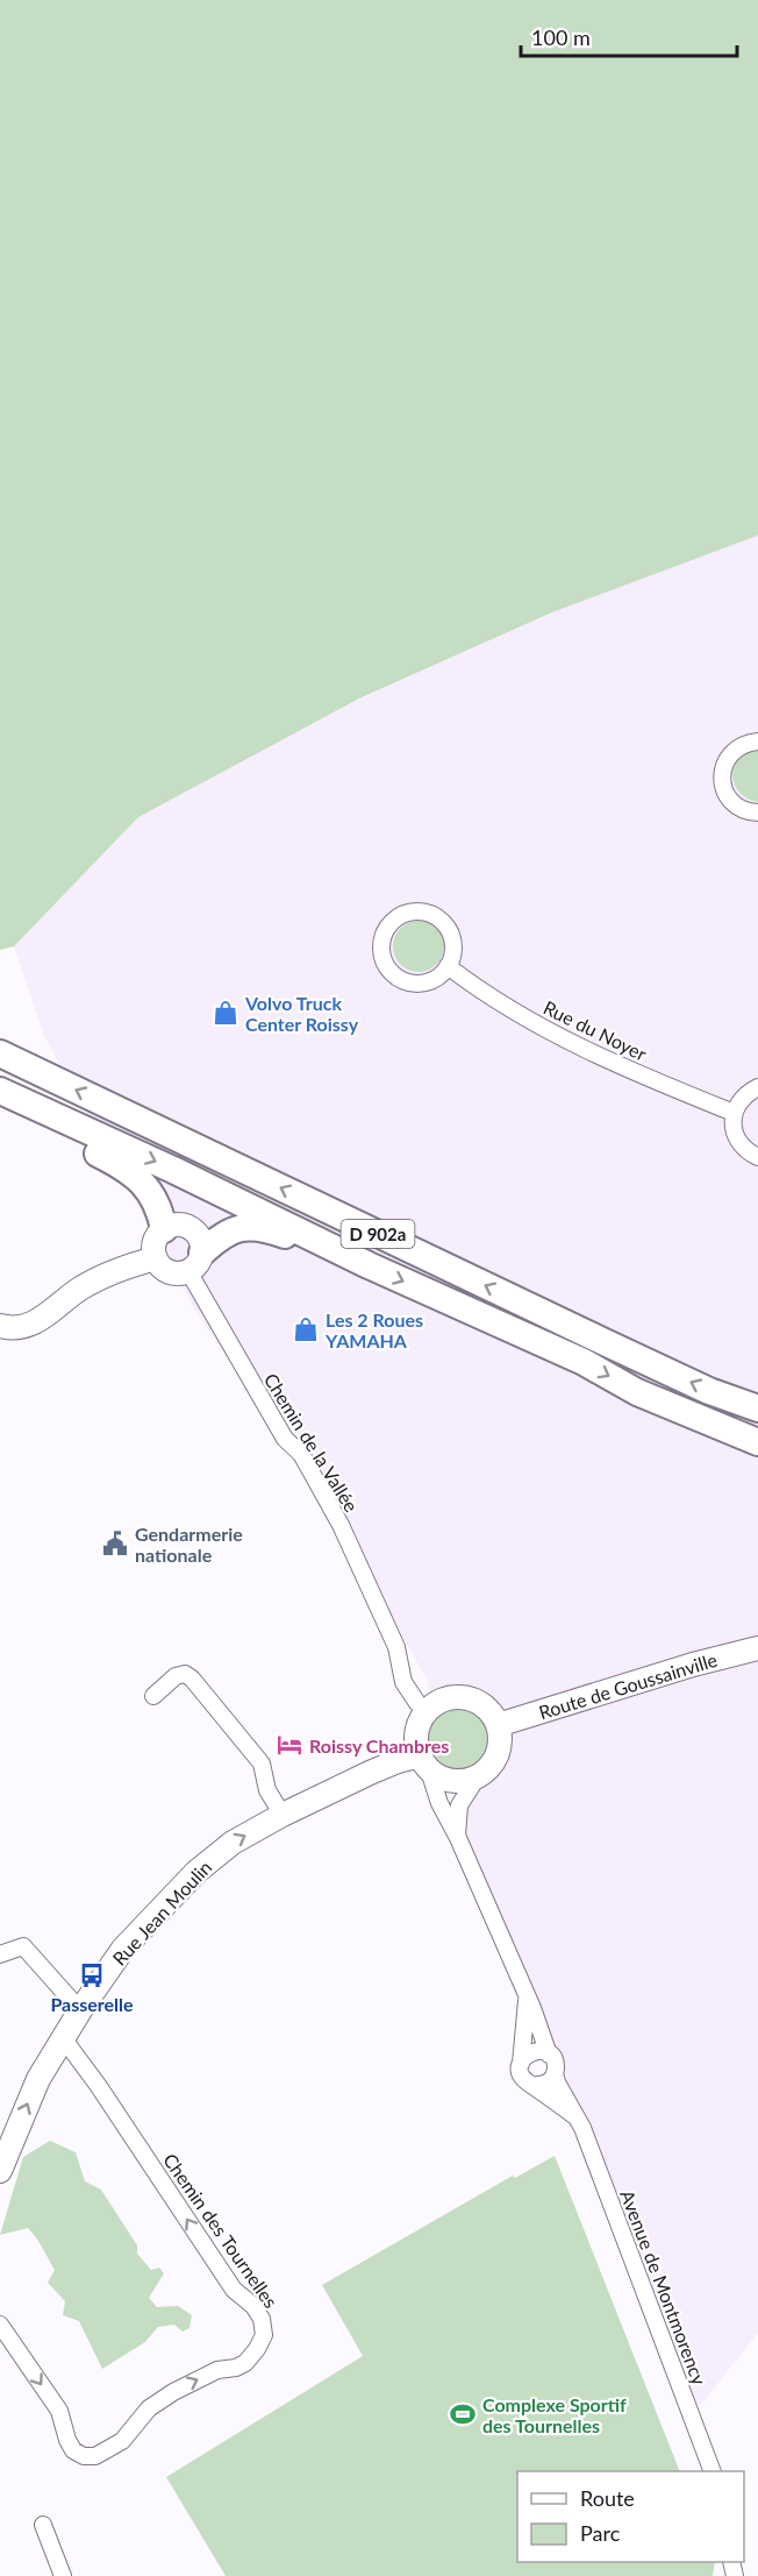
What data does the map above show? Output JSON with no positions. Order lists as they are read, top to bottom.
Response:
{
  "streets": {
    "main road": ["D 902a"],
    "street": [
      "Rue du Noyer",
      "Chemin de la Vallée",
      "Route de Goussainville",
      "Rue Jean Moulin",
      "Chemin des Tournelles",
      "Avenue de Montmorency"
    ]
  },
  "crossings": [
    ["Chemin de la Vallée", "Route de Goussainville"],
    ["Chemin de la Vallée", "Rue Jean Moulin"],
    ["Route de Goussainville", "Rue Jean Moulin"],
    ["Rue Jean Moulin", "Chemin des Tournelles"]
  ],
  "one_way": ["Rue Jean Moulin"],
  "places": {
    "shop": ["Volvo Truck Center Roissy", "Les 2 Roues YAMAHA"],
    "public building": ["Gendarmerie nationale"],
    "hotel": ["Roissy Chambres"],
    "bus stop": ["Passerelle"],
    "sports": ["Complexe Sportif des Tournelles"]
  },
  "legend": ["Route", "Parc"],
  "scale_bar": "100 m"
}
